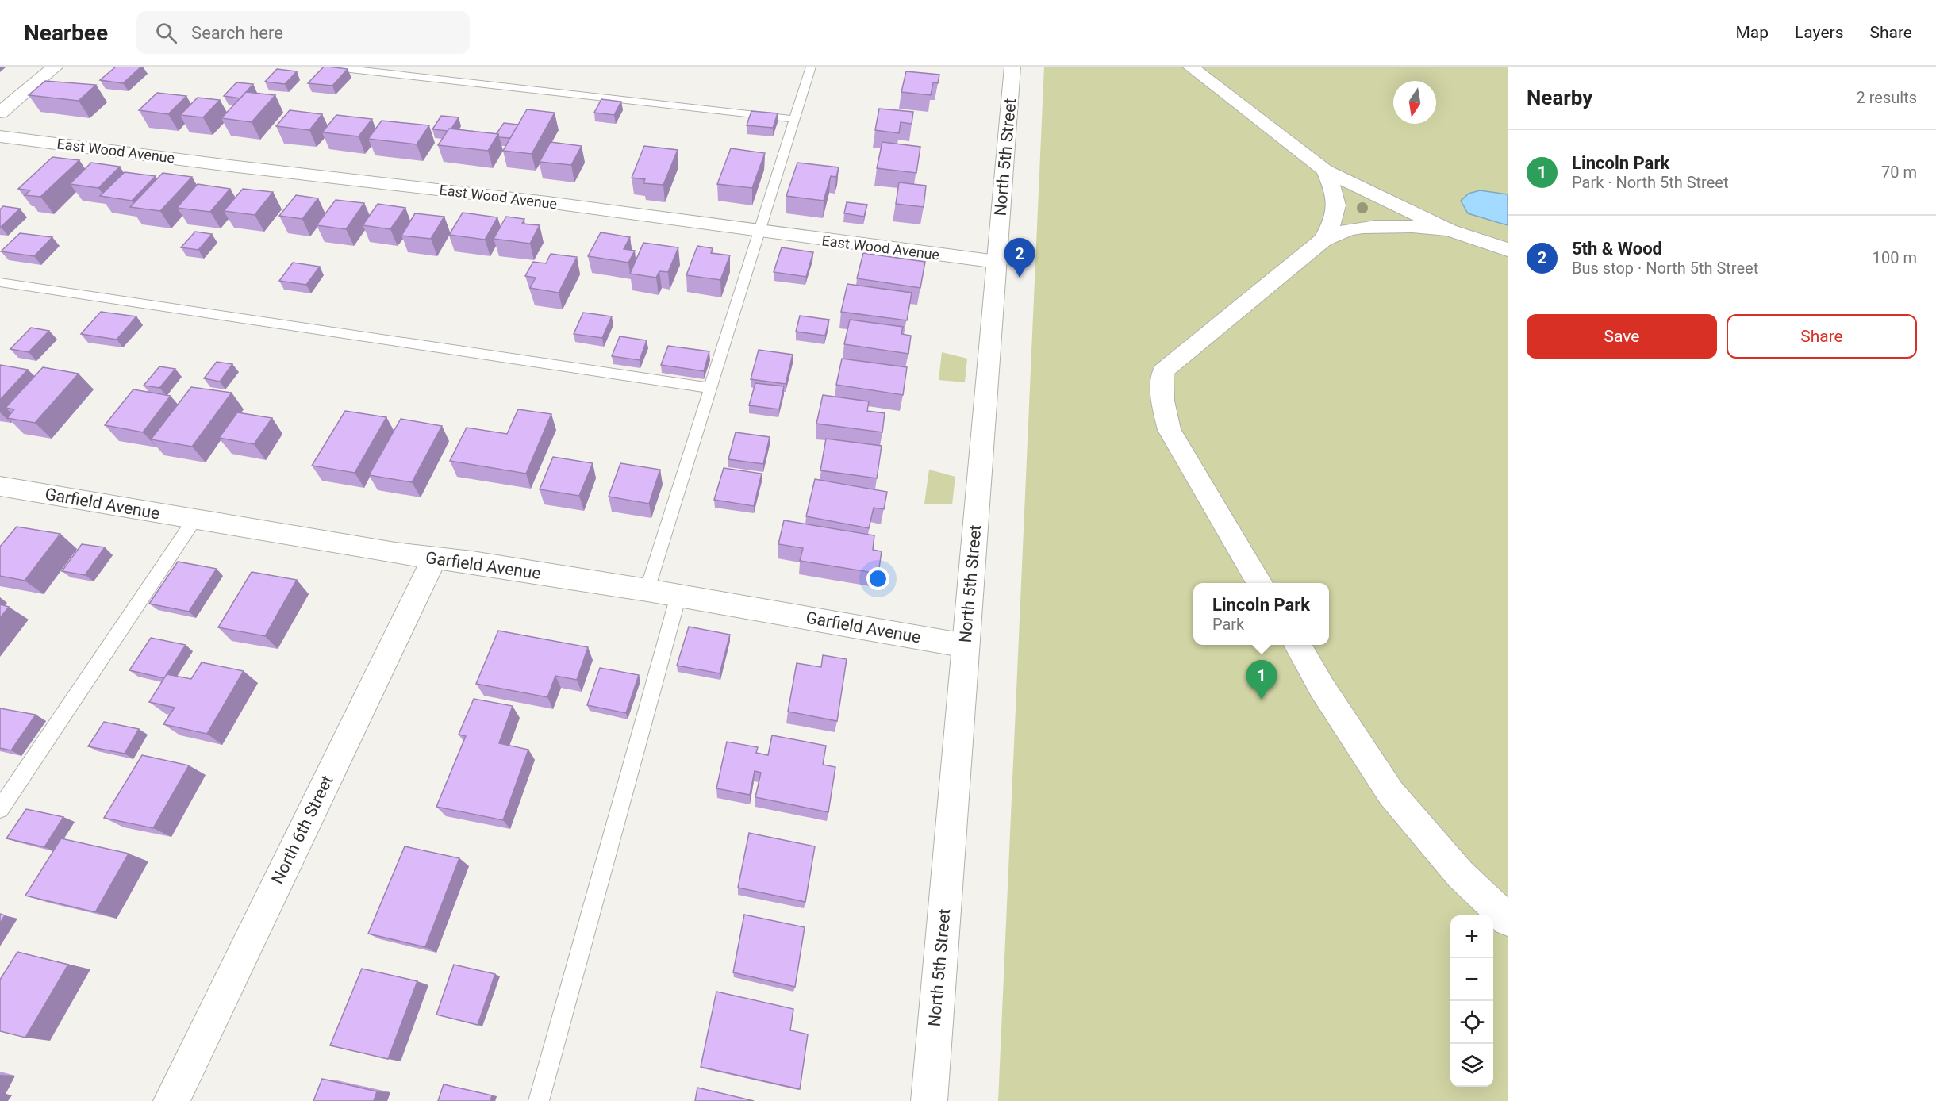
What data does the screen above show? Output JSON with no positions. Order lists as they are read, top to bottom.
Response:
{
  "streets": {
    "street": [
      "East Wood Avenue",
      "North 5th Street",
      "Garfield Avenue",
      "North 6th Street"
    ]
  },
  "crossings": [
    ["East Wood Avenue", "North 5th Street"],
    ["North 5th Street", "Garfield Avenue"],
    ["Garfield Avenue", "North 6th Street"]
  ],
  "north": "bottom",
  "page": {
    "header": "Nearbee",
    "search": "Search here",
    "nav": ["Map", "Layers", "Share"],
    "heading": ["Nearby", "2 results"],
    "list": [
      {
        "mark": "1",
        "name": "Lincoln Park",
        "note": "Park · North 5th Street",
        "value": "70 m"
      },
      {
        "mark": "2",
        "name": "5th & Wood",
        "note": "Bus stop · North 5th Street",
        "value": "100 m"
      }
    ],
    "pins": ["2", "1"],
    "buttons": ["Save", "Share"],
    "popup": ["Lincoln Park", "Park"],
    "map_buttons": ["+", "−"]
  }
}
